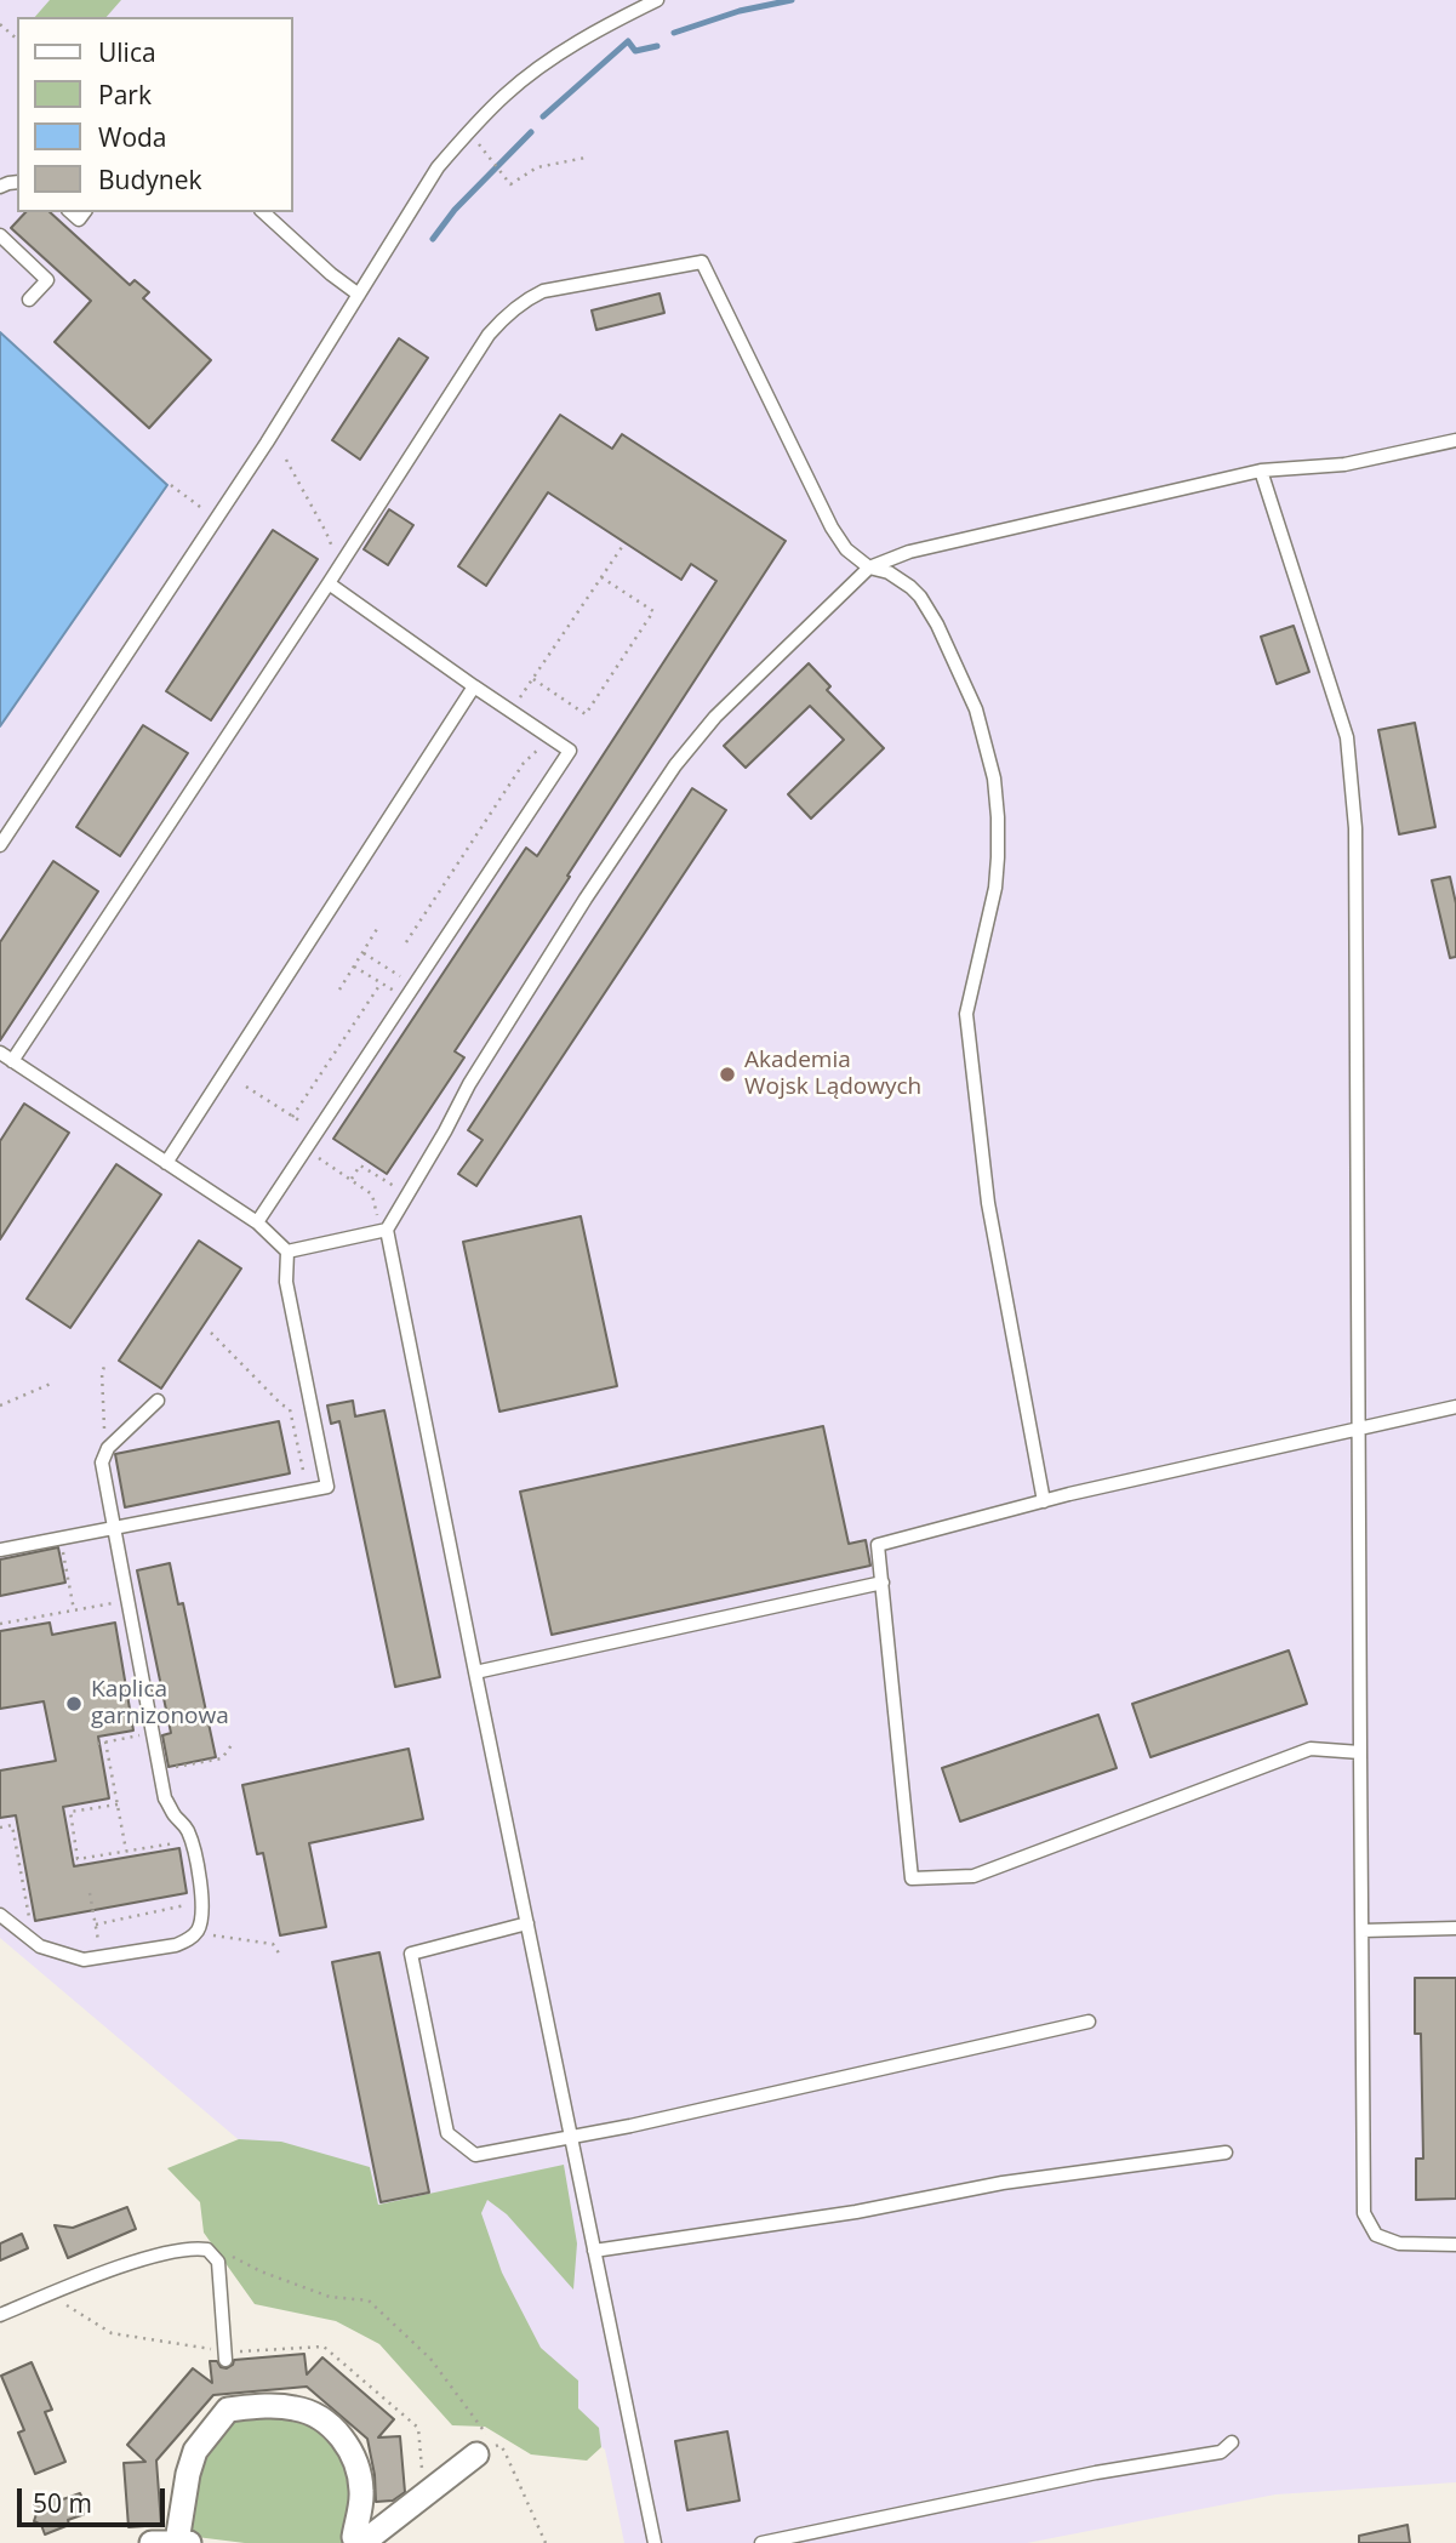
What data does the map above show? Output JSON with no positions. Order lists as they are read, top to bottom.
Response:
{
  "places": ["Akademia Wojsk Lądowych", "Kaplica garnizonowa"],
  "legend": [
    "Ulica",
    "Park",
    "Woda",
    "Budynek"
  ],
  "scale_bar": "50 m"
}
